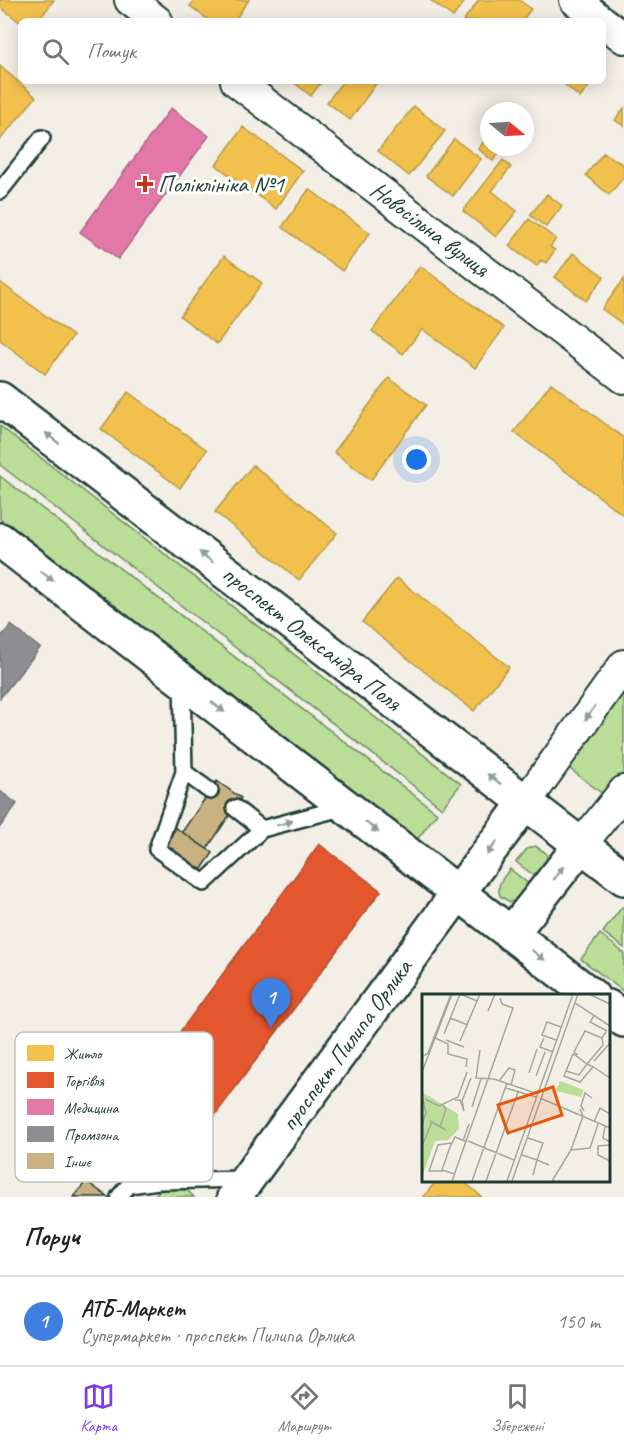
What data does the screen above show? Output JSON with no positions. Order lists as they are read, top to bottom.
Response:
{
  "streets": {
    "main road": ["проспект Олександра Поля", "проспект Пилипа Орлика"],
    "street": ["Новосільна вулиця"]
  },
  "crossings": [
    ["проспект Олександра Поля", "проспект Пилипа Орлика"]
  ],
  "places": {
    "health": ["Поліклініка №1"]
  },
  "legend": [
    "Житло",
    "Торгівля",
    "Медицина",
    "Промзона",
    "Інше"
  ],
  "north": "right",
  "page": {
    "search": "Пошук",
    "pins": "1",
    "heading": "Поруч",
    "list": [
      {
        "mark": "1",
        "name": "АТБ-Маркет",
        "note": "Супермаркет · проспект Пилипа Орлика",
        "value": "150 m"
      }
    ],
    "nav": ["Карта", "Маршрут", "Збережені"]
  }
}
